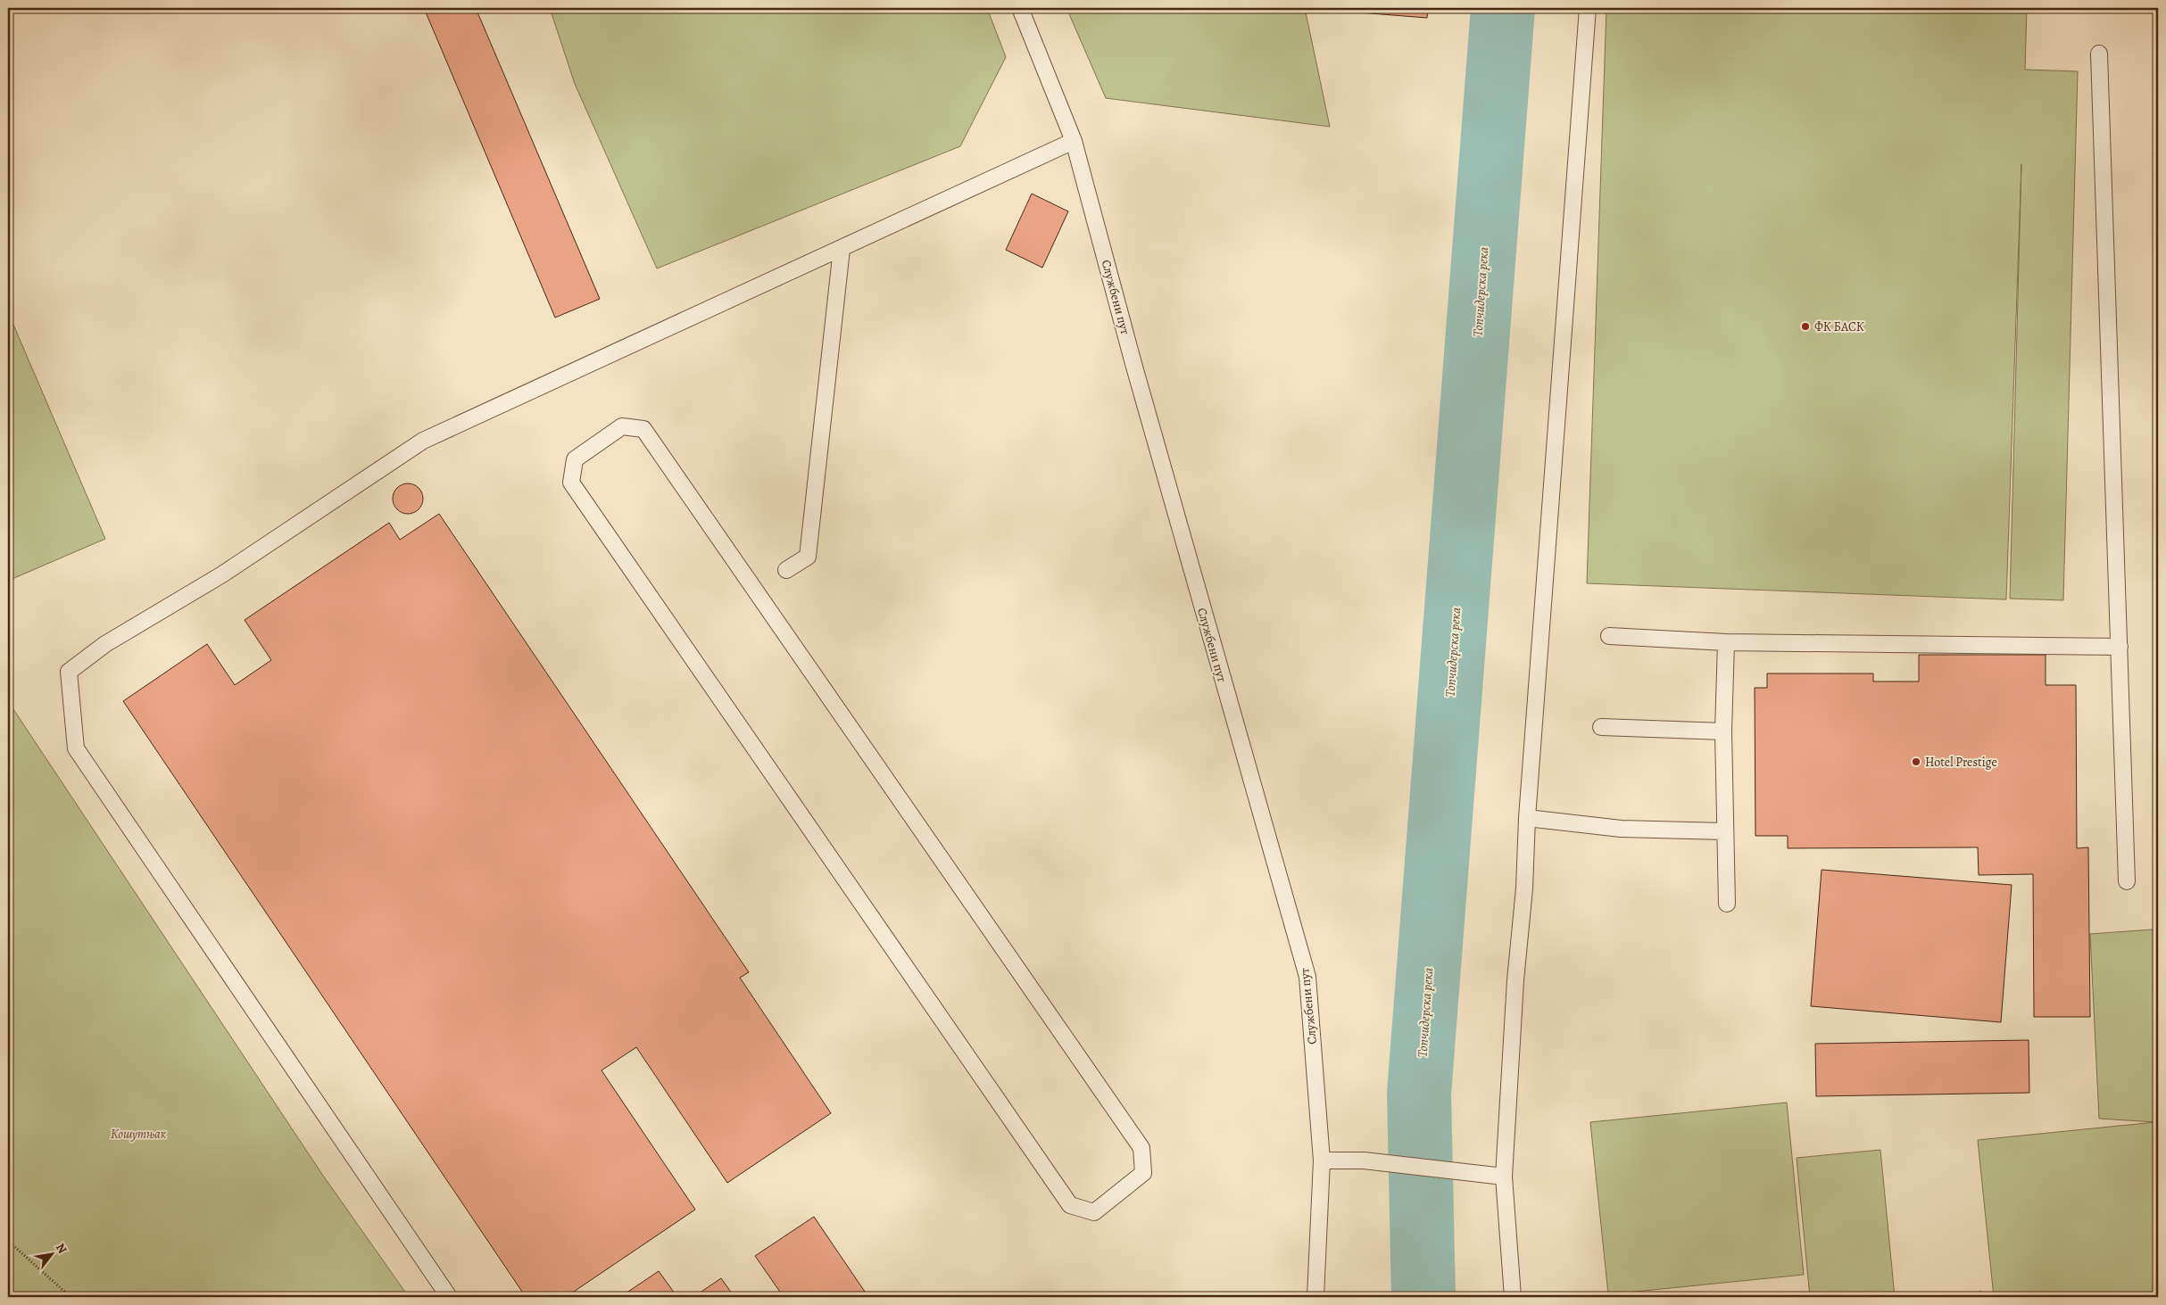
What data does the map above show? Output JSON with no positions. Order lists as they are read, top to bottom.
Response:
{
  "streets": {
    "lane": ["Службени пут"]
  },
  "water": ["Топчидерска река"],
  "parks": ["Кошутњак"],
  "places": ["ФК БАСК", "Hotel Prestige"],
  "north": "top right"
}
